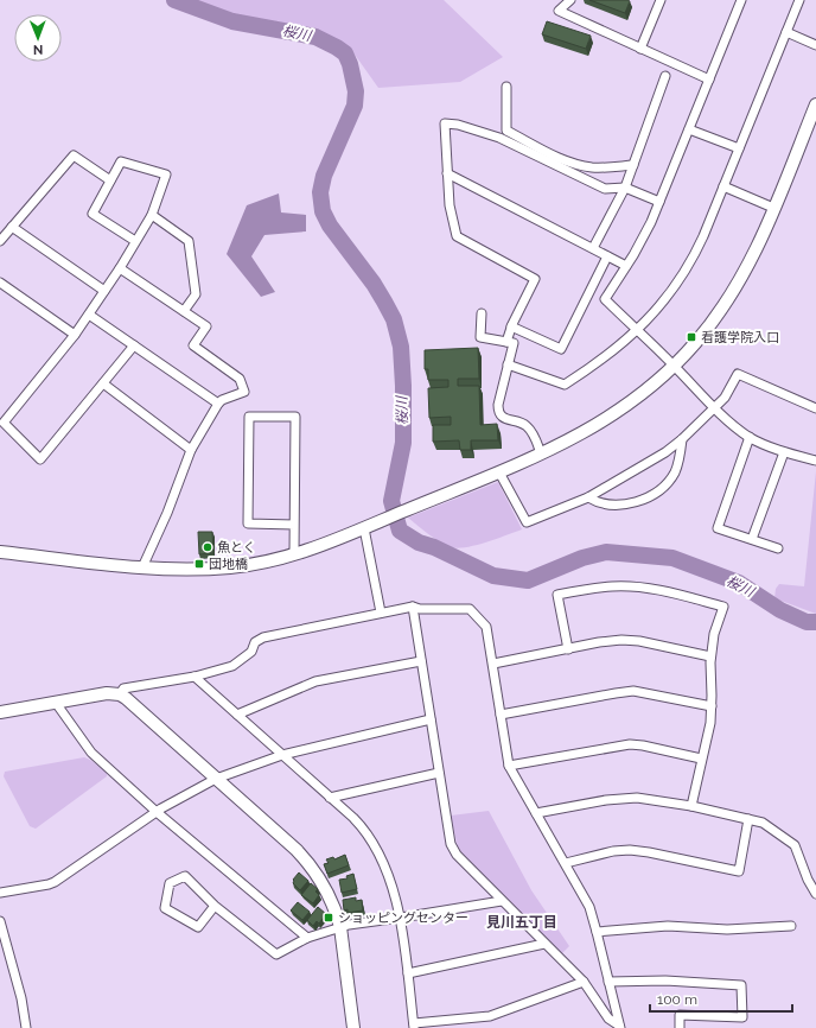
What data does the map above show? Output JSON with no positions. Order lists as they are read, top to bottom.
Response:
{
  "districts": ["見川五丁目"],
  "water": ["桜川"],
  "places": {
    "transit": ["看護学院入口", "団地橋", "ショッピングセンター"],
    "other": ["魚とく"]
  },
  "scale_bar": "100 m",
  "north": "bottom"
}
